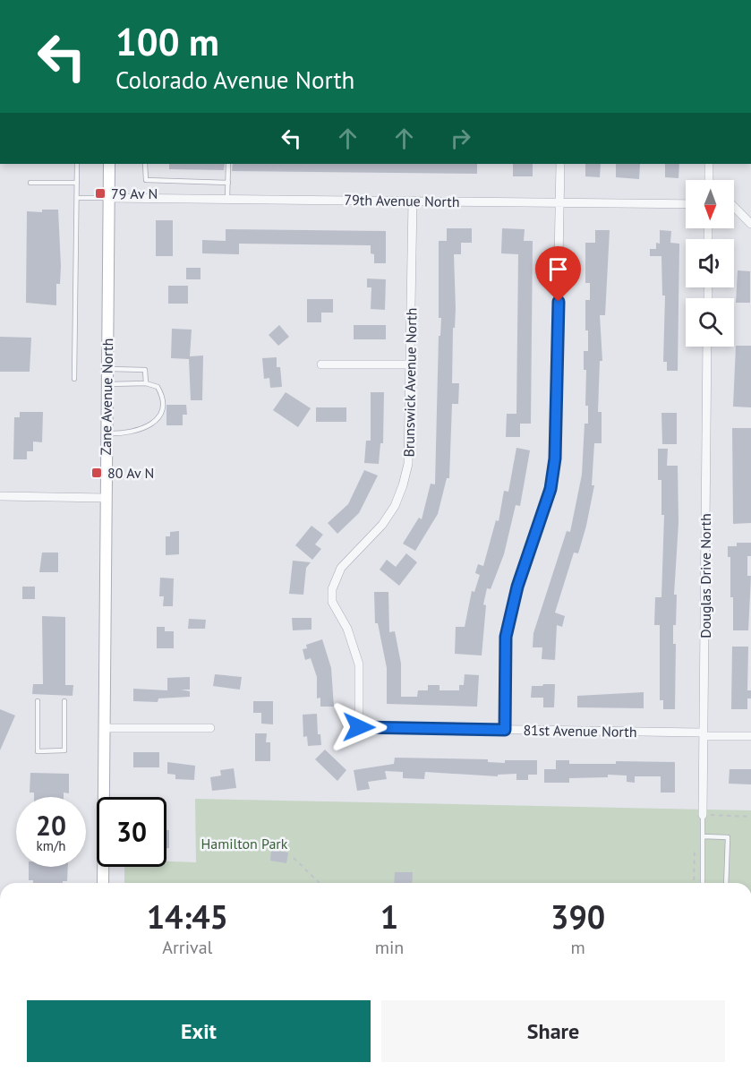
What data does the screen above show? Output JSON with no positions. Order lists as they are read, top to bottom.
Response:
{
  "streets": {
    "main road": ["Zane Avenue North"],
    "street": [
      "79th Avenue North",
      "Brunswick Avenue North",
      "Douglas Drive North",
      "81st Avenue North"
    ]
  },
  "crossings": [
    ["79th Avenue North", "Brunswick Avenue North"],
    ["79th Avenue North", "Zane Avenue North"],
    ["Brunswick Avenue North", "81st Avenue North"],
    ["Douglas Drive North", "81st Avenue North"]
  ],
  "parks": ["Hamilton Park"],
  "places": {
    "transit": ["79 Av N", "80 Av N"]
  },
  "north": "bottom",
  "page": {
    "turn": ["100 m", "Colorado Avenue North"],
    "speed": "20 km/h",
    "limit": "30",
    "eta": [
      "14:45",
      "Arrival",
      "1",
      "min",
      "390",
      "m"
    ],
    "buttons": ["Exit", "Share"]
  }
}
